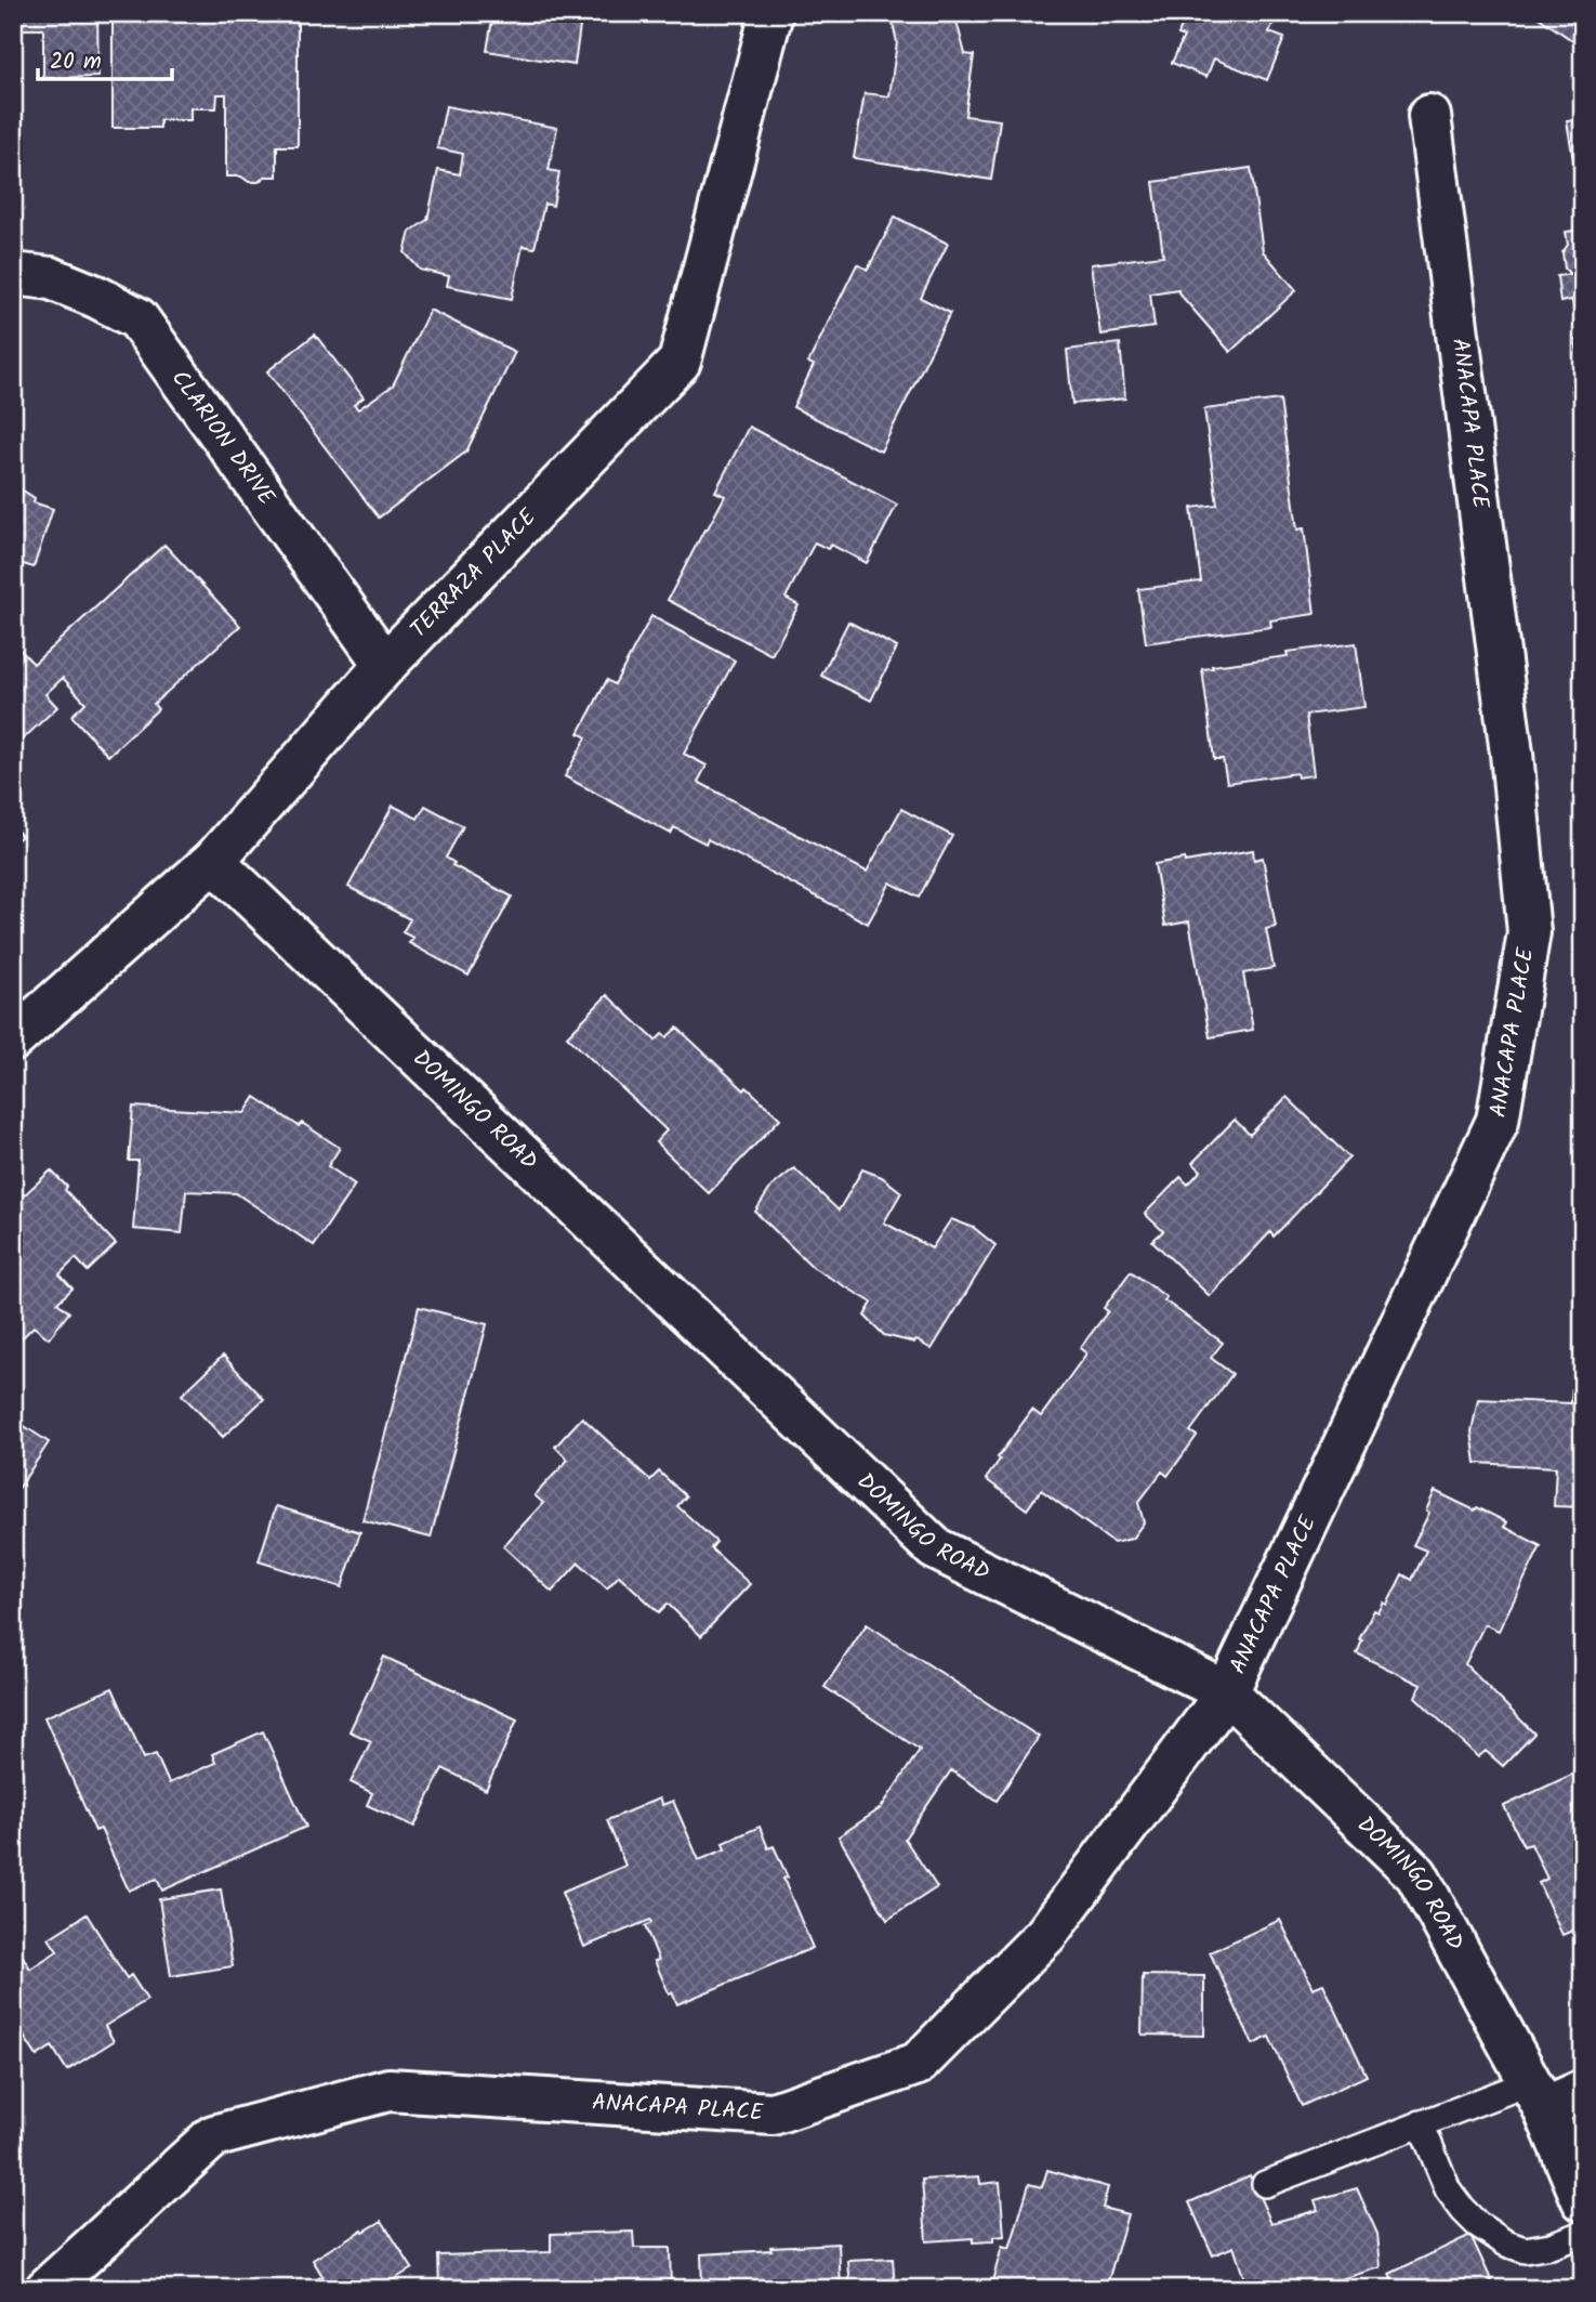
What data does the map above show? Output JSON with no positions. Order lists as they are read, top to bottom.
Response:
{
  "streets": {
    "street": [
      "ANACAPA PLACE",
      "CLARION DRIVE",
      "TERRAZA PLACE",
      "DOMINGO ROAD"
    ]
  },
  "crossings": [
    ["ANACAPA PLACE", "DOMINGO ROAD"],
    ["CLARION DRIVE", "TERRAZA PLACE"],
    ["TERRAZA PLACE", "DOMINGO ROAD"]
  ],
  "scale_bar": "20 m"
}
